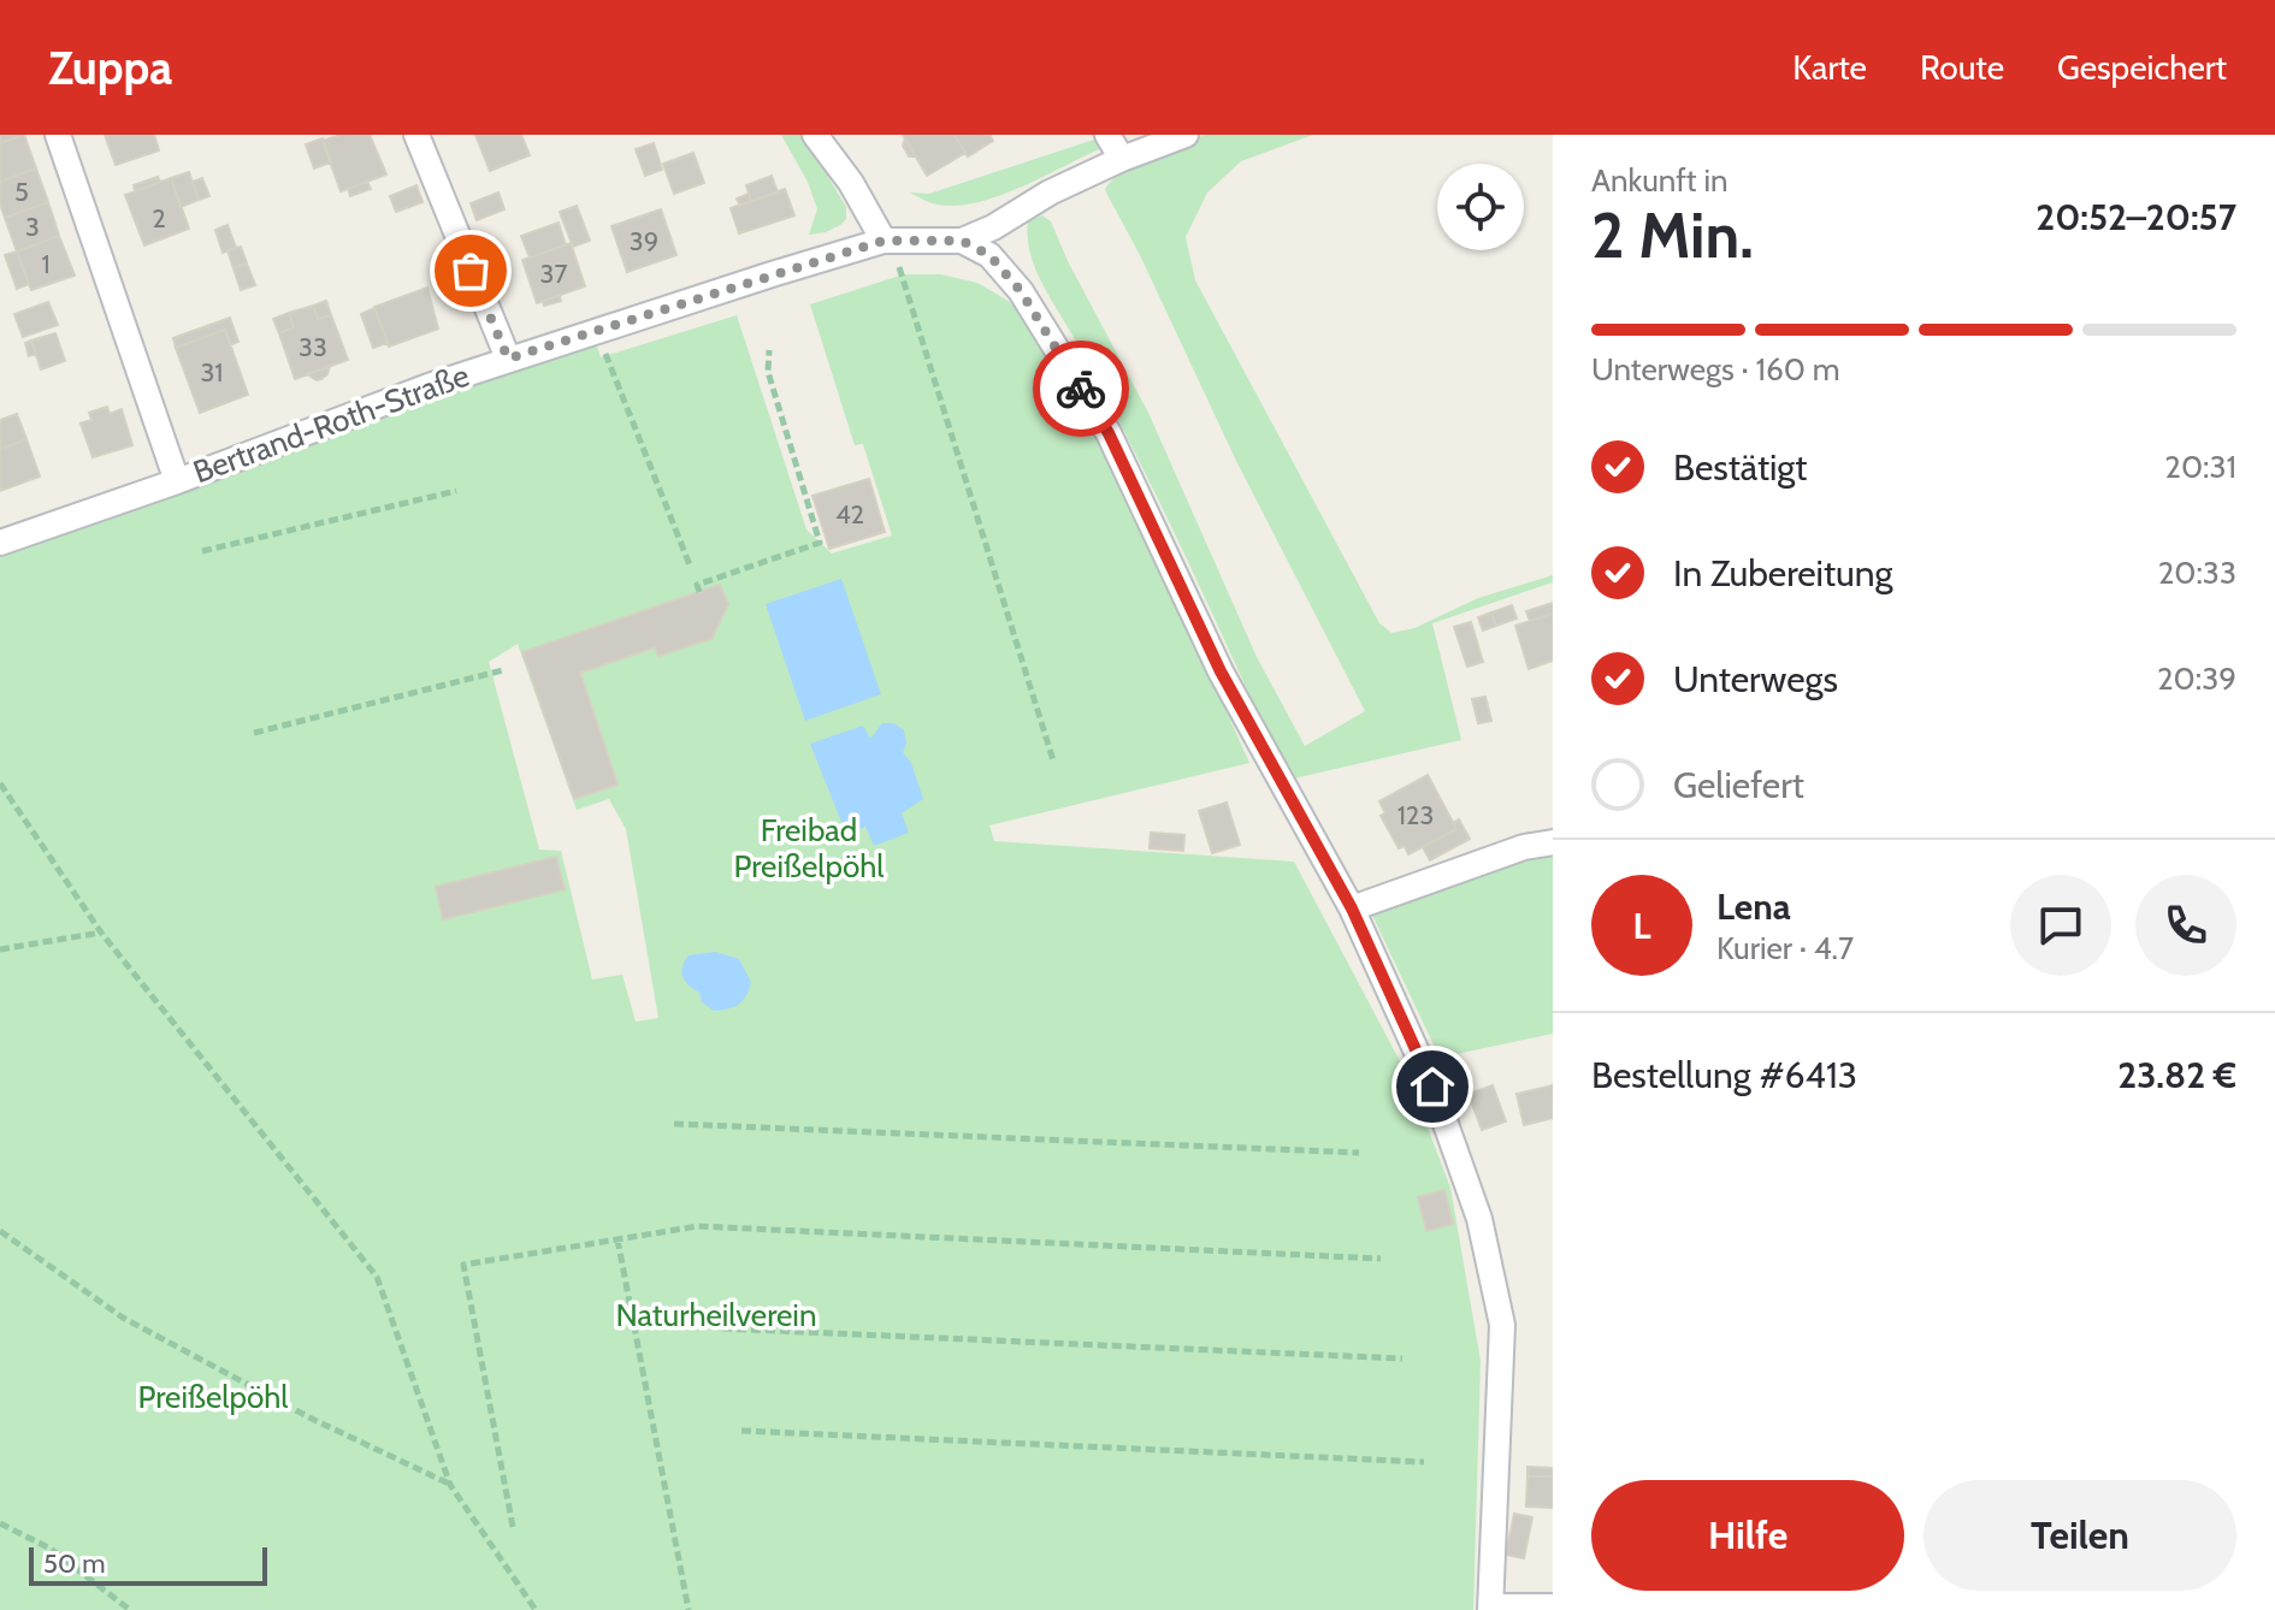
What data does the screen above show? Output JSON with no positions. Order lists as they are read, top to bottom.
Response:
{
  "streets": {
    "street": ["Bertrand-Roth-Straße"]
  },
  "parks": ["Freibad Preißelpöhl", "Naturheilverein", "Preißelpöhl"],
  "house_numbers": [
    "5",
    "2",
    "3",
    "39",
    "1",
    "37",
    "33",
    "31",
    "42",
    "123"
  ],
  "scale_bar": "50 m",
  "page": {
    "header": "Zuppa",
    "nav": ["Karte", "Route", "Gespeichert"],
    "heading": ["2 Min.", "Ankunft in", "20:52–20:57"],
    "panel": [
      "Lena",
      "Kurier · 4.7",
      "Bestellung #6413",
      "23.82 €"
    ],
    "bar": "Unterwegs · 160 m",
    "list": [
      ["Bestätigt", "20:31"],
      ["In Zubereitung", "20:33"],
      ["Unterwegs", "20:39"],
      "Geliefert"
    ],
    "round": "L",
    "buttons": ["Hilfe", "Teilen"],
    "scale": "50 m"
  }
}
